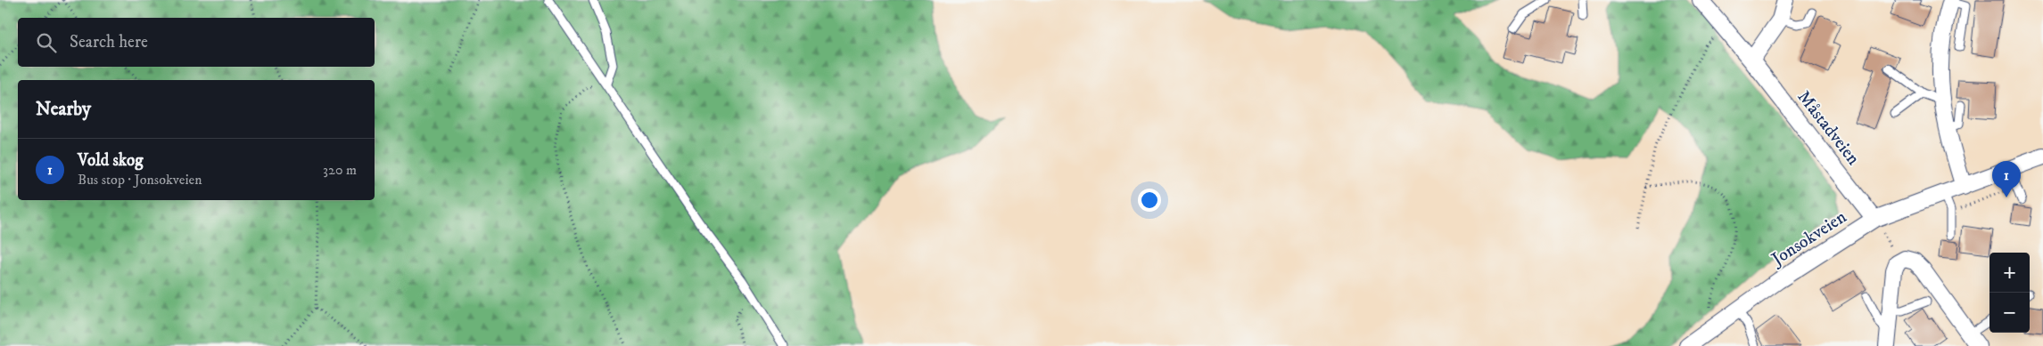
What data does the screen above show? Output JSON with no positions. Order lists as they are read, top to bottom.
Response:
{
  "streets": {
    "street": ["Måstadveien", "Jonsokveien"]
  },
  "crossings": [
    ["Måstadveien", "Jonsokveien"]
  ],
  "page": {
    "search": "Search here",
    "heading": "Nearby",
    "list": [
      {
        "mark": "1",
        "name": "Vold skog",
        "note": "Bus stop · Jonsokveien",
        "value": "320 m"
      }
    ],
    "pins": "1",
    "map_buttons": ["+", "−"]
  }
}
